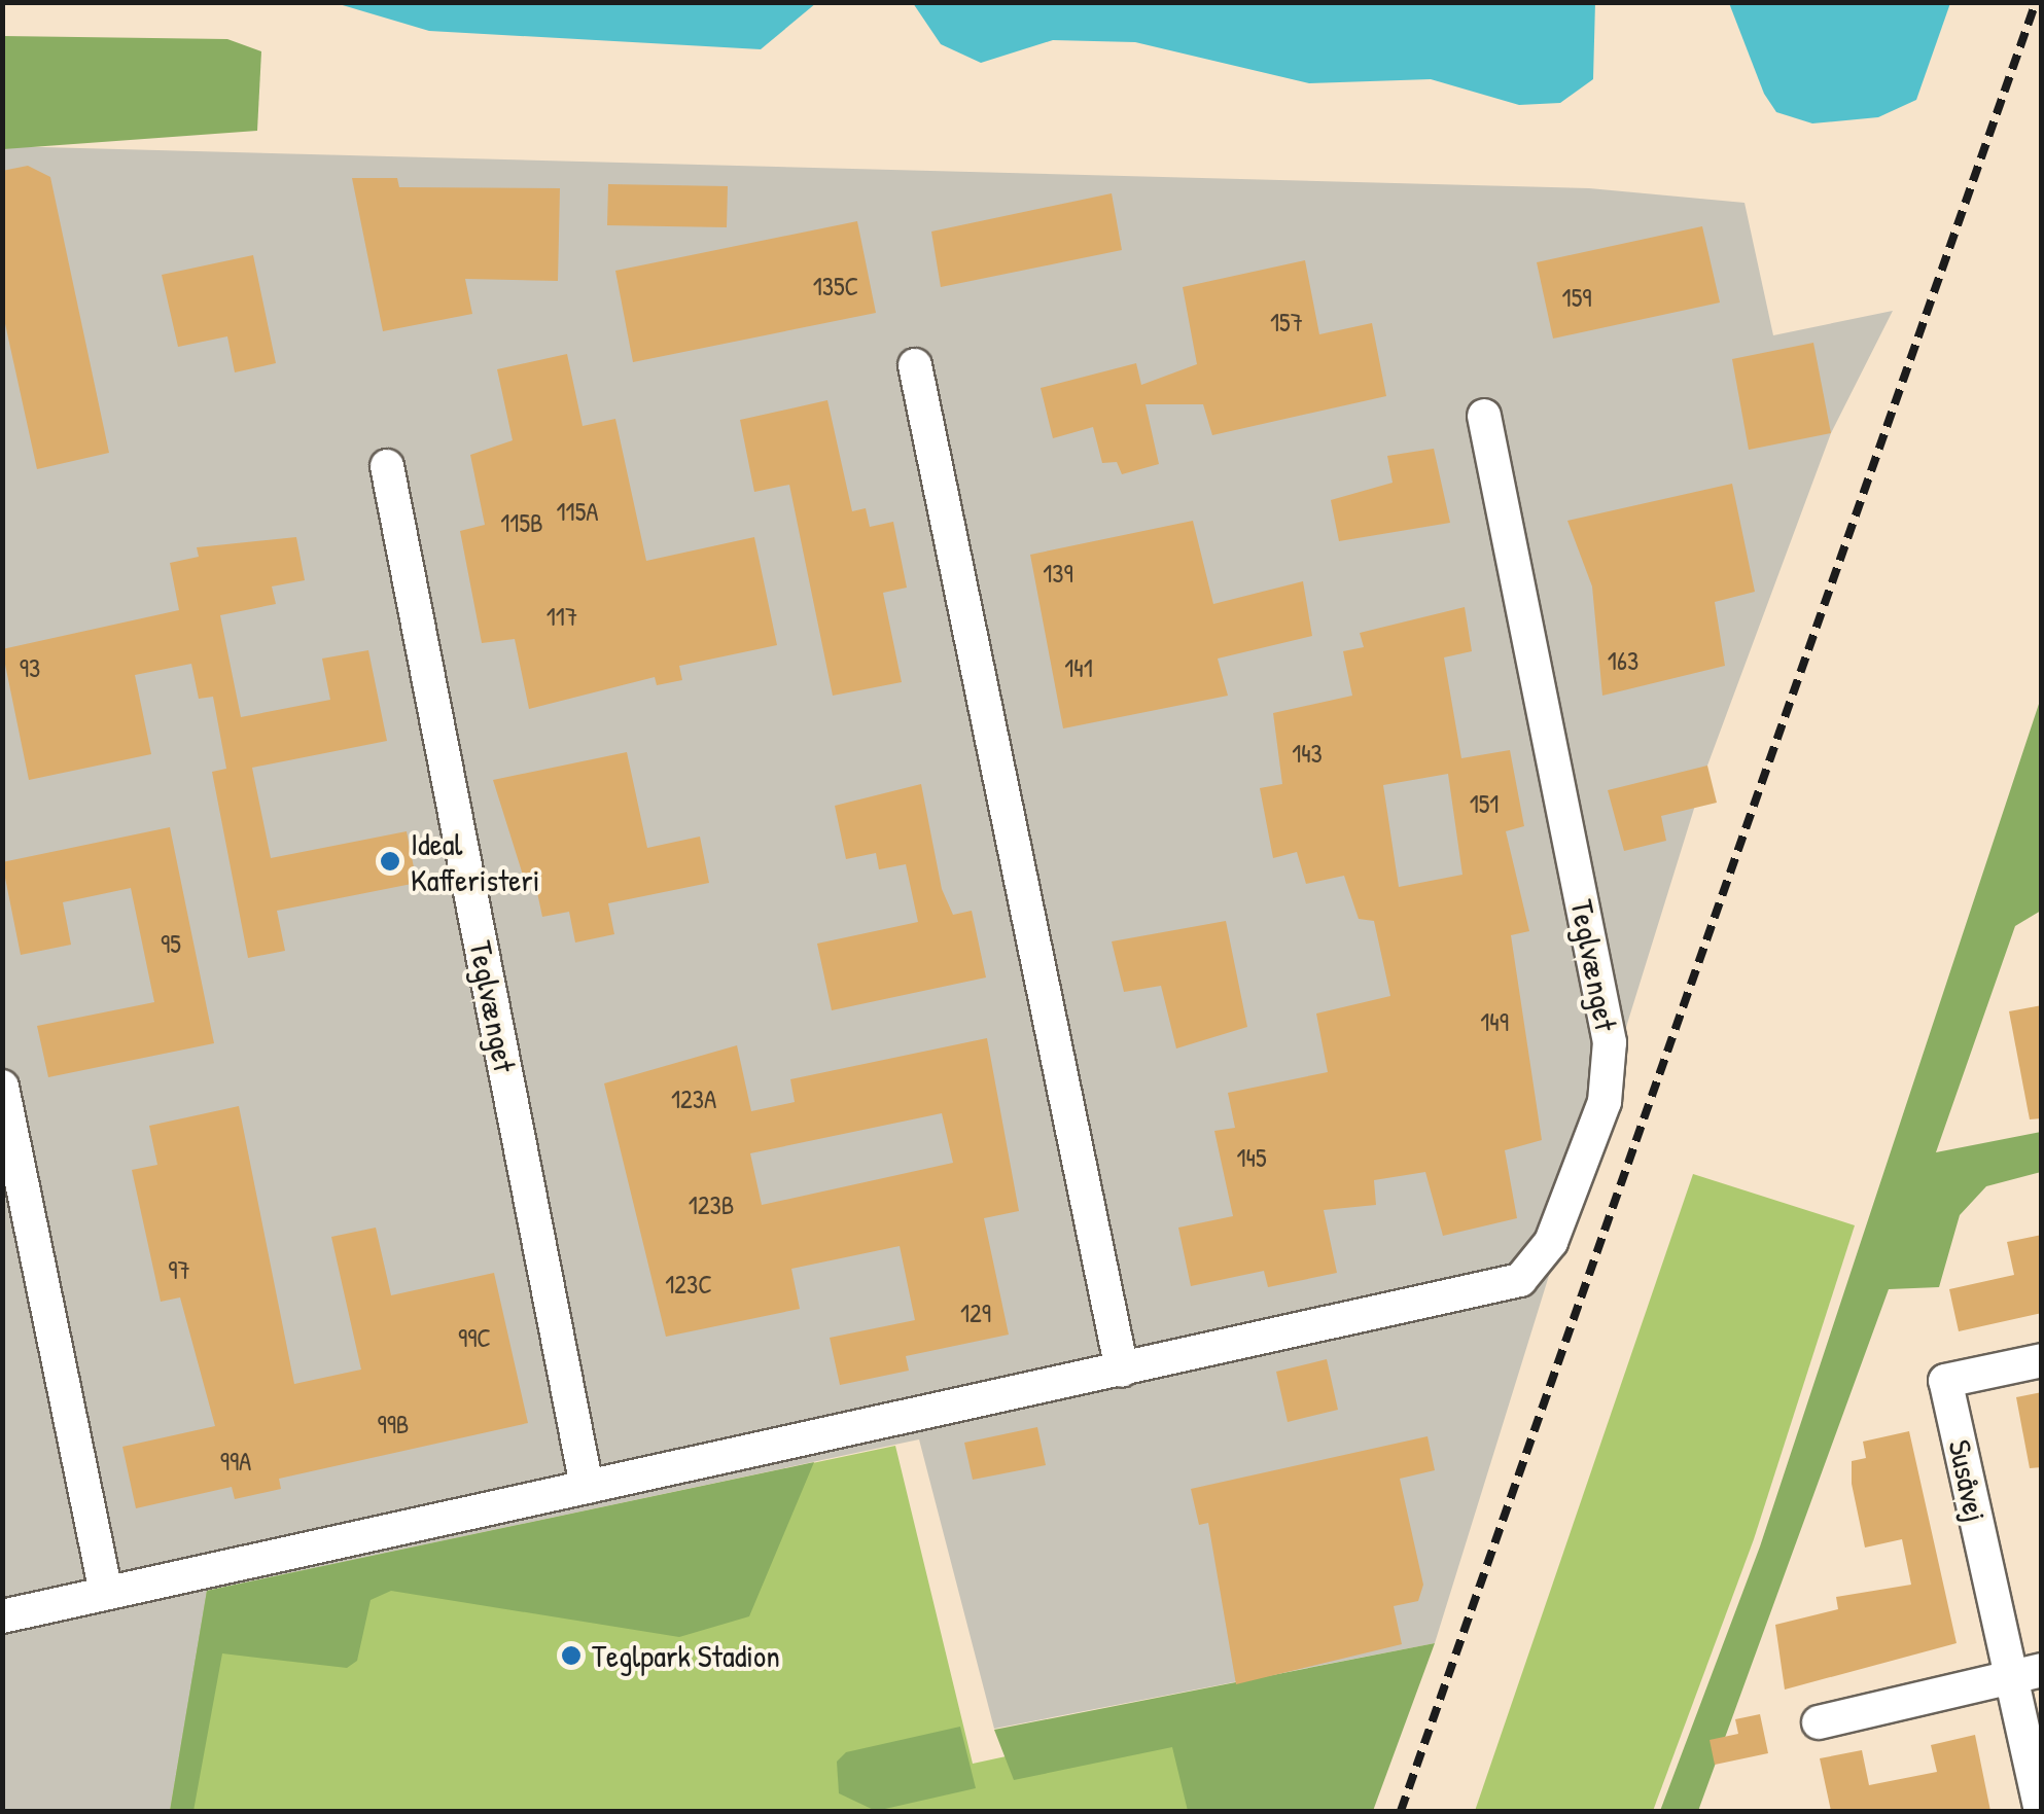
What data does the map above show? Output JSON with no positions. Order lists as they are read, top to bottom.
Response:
{
  "streets": {
    "street": ["Teglvænget", "Susåvej"]
  },
  "places": ["Ideal Kafferisteri", "Teglpark Stadion"],
  "house_numbers": [
    "135C",
    "159",
    "157",
    "115A",
    "115B",
    "139",
    "117",
    "163",
    "93",
    "141",
    "143",
    "151",
    "95",
    "149",
    "123A",
    "145",
    "123B",
    "97",
    "123C",
    "129",
    "99C",
    "99B",
    "99A"
  ]
}
